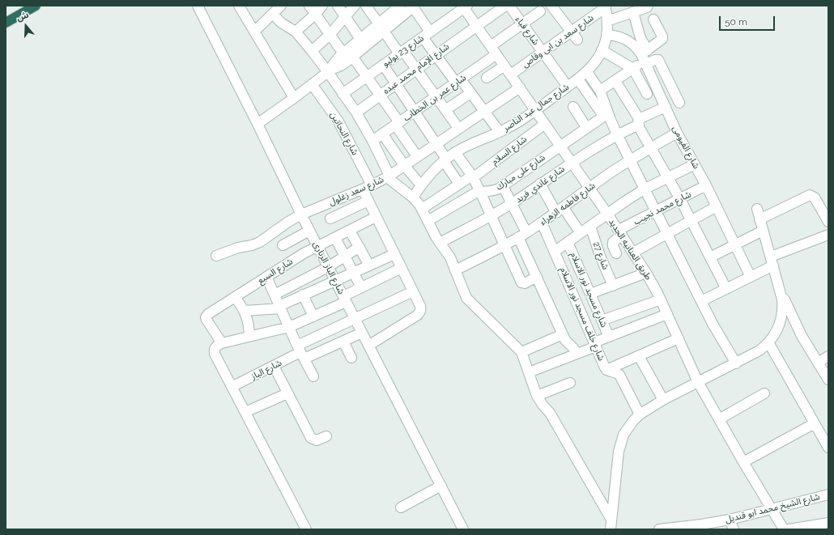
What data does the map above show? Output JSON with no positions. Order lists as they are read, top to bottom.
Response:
{
  "streets": {
    "street": [
      "شارع قباء",
      "شارع سعد بن ابى وقاص",
      "شارع 23 يوليو",
      "شارع الإمام محمد عبده",
      "شارع عمر بن الخطاب",
      "شارع جمال عبد الناصر",
      "شارع النحاتين",
      "شارع الفيومى",
      "شارع السلام",
      "شارع على مبارك",
      "شارع غاندي فريد",
      "شارع سعد زغلول",
      "شارع فاطمه الزهراء",
      "شارع محمد نجيب",
      "طريق العنانيه الجديد",
      "شارع 27",
      "شارع الباز الزنارى",
      "شارع السبع",
      "شارع مسجد نور الاسلام",
      "شارع خلف مسجد نور الاسلام",
      "شارع الباز",
      "شارع الشيخ محمد ابو قنديل"
    ]
  },
  "crossings": [
    ["شارع قباء", "شارع سعد بن ابى وقاص"],
    ["شارع قباء", "شارع عمر بن الخطاب"],
    ["شارع قباء", "شارع جمال عبد الناصر"],
    ["شارع سعد بن ابى وقاص", "شارع جمال عبد الناصر"],
    ["شارع سعد بن ابى وقاص", "طريق العنانيه الجديد"],
    ["شارع 23 يوليو", "طريق العنانيه الجديد"],
    ["شارع الإمام محمد عبده", "طريق العنانيه الجديد"],
    ["شارع عمر بن الخطاب", "طريق العنانيه الجديد"],
    ["شارع جمال عبد الناصر", "شارع الفيومى"],
    ["شارع جمال عبد الناصر", "طريق العنانيه الجديد"],
    ["شارع النحاتين", "شارع سعد زغلول"],
    ["شارع النحاتين", "شارع الباز الزنارى"],
    ["شارع النحاتين", "شارع السبع"],
    ["شارع الفيومى", "شارع غاندي فريد"],
    ["شارع الفيومى", "شارع فاطمه الزهراء"],
    ["شارع الفيومى", "شارع محمد نجيب"],
    ["شارع السلام", "طريق العنانيه الجديد"],
    ["شارع على مبارك", "طريق العنانيه الجديد"],
    ["شارع غاندي فريد", "طريق العنانيه الجديد"],
    ["شارع سعد زغلول", "طريق العنانيه الجديد"],
    ["شارع سعد زغلول", "شارع الباز الزنارى"],
    ["شارع فاطمه الزهراء", "طريق العنانيه الجديد"],
    ["شارع فاطمه الزهراء", "شارع خلف مسجد نور الاسلام"],
    ["شارع محمد نجيب", "طريق العنانيه الجديد"],
    ["طريق العنانيه الجديد", "شارع الشيخ محمد ابو قنديل"],
    ["شارع الباز الزنارى", "شارع السبع"],
    ["شارع الباز الزنارى", "شارع الباز"]
  ],
  "scale_bar": "50 m",
  "north": "top"
}
